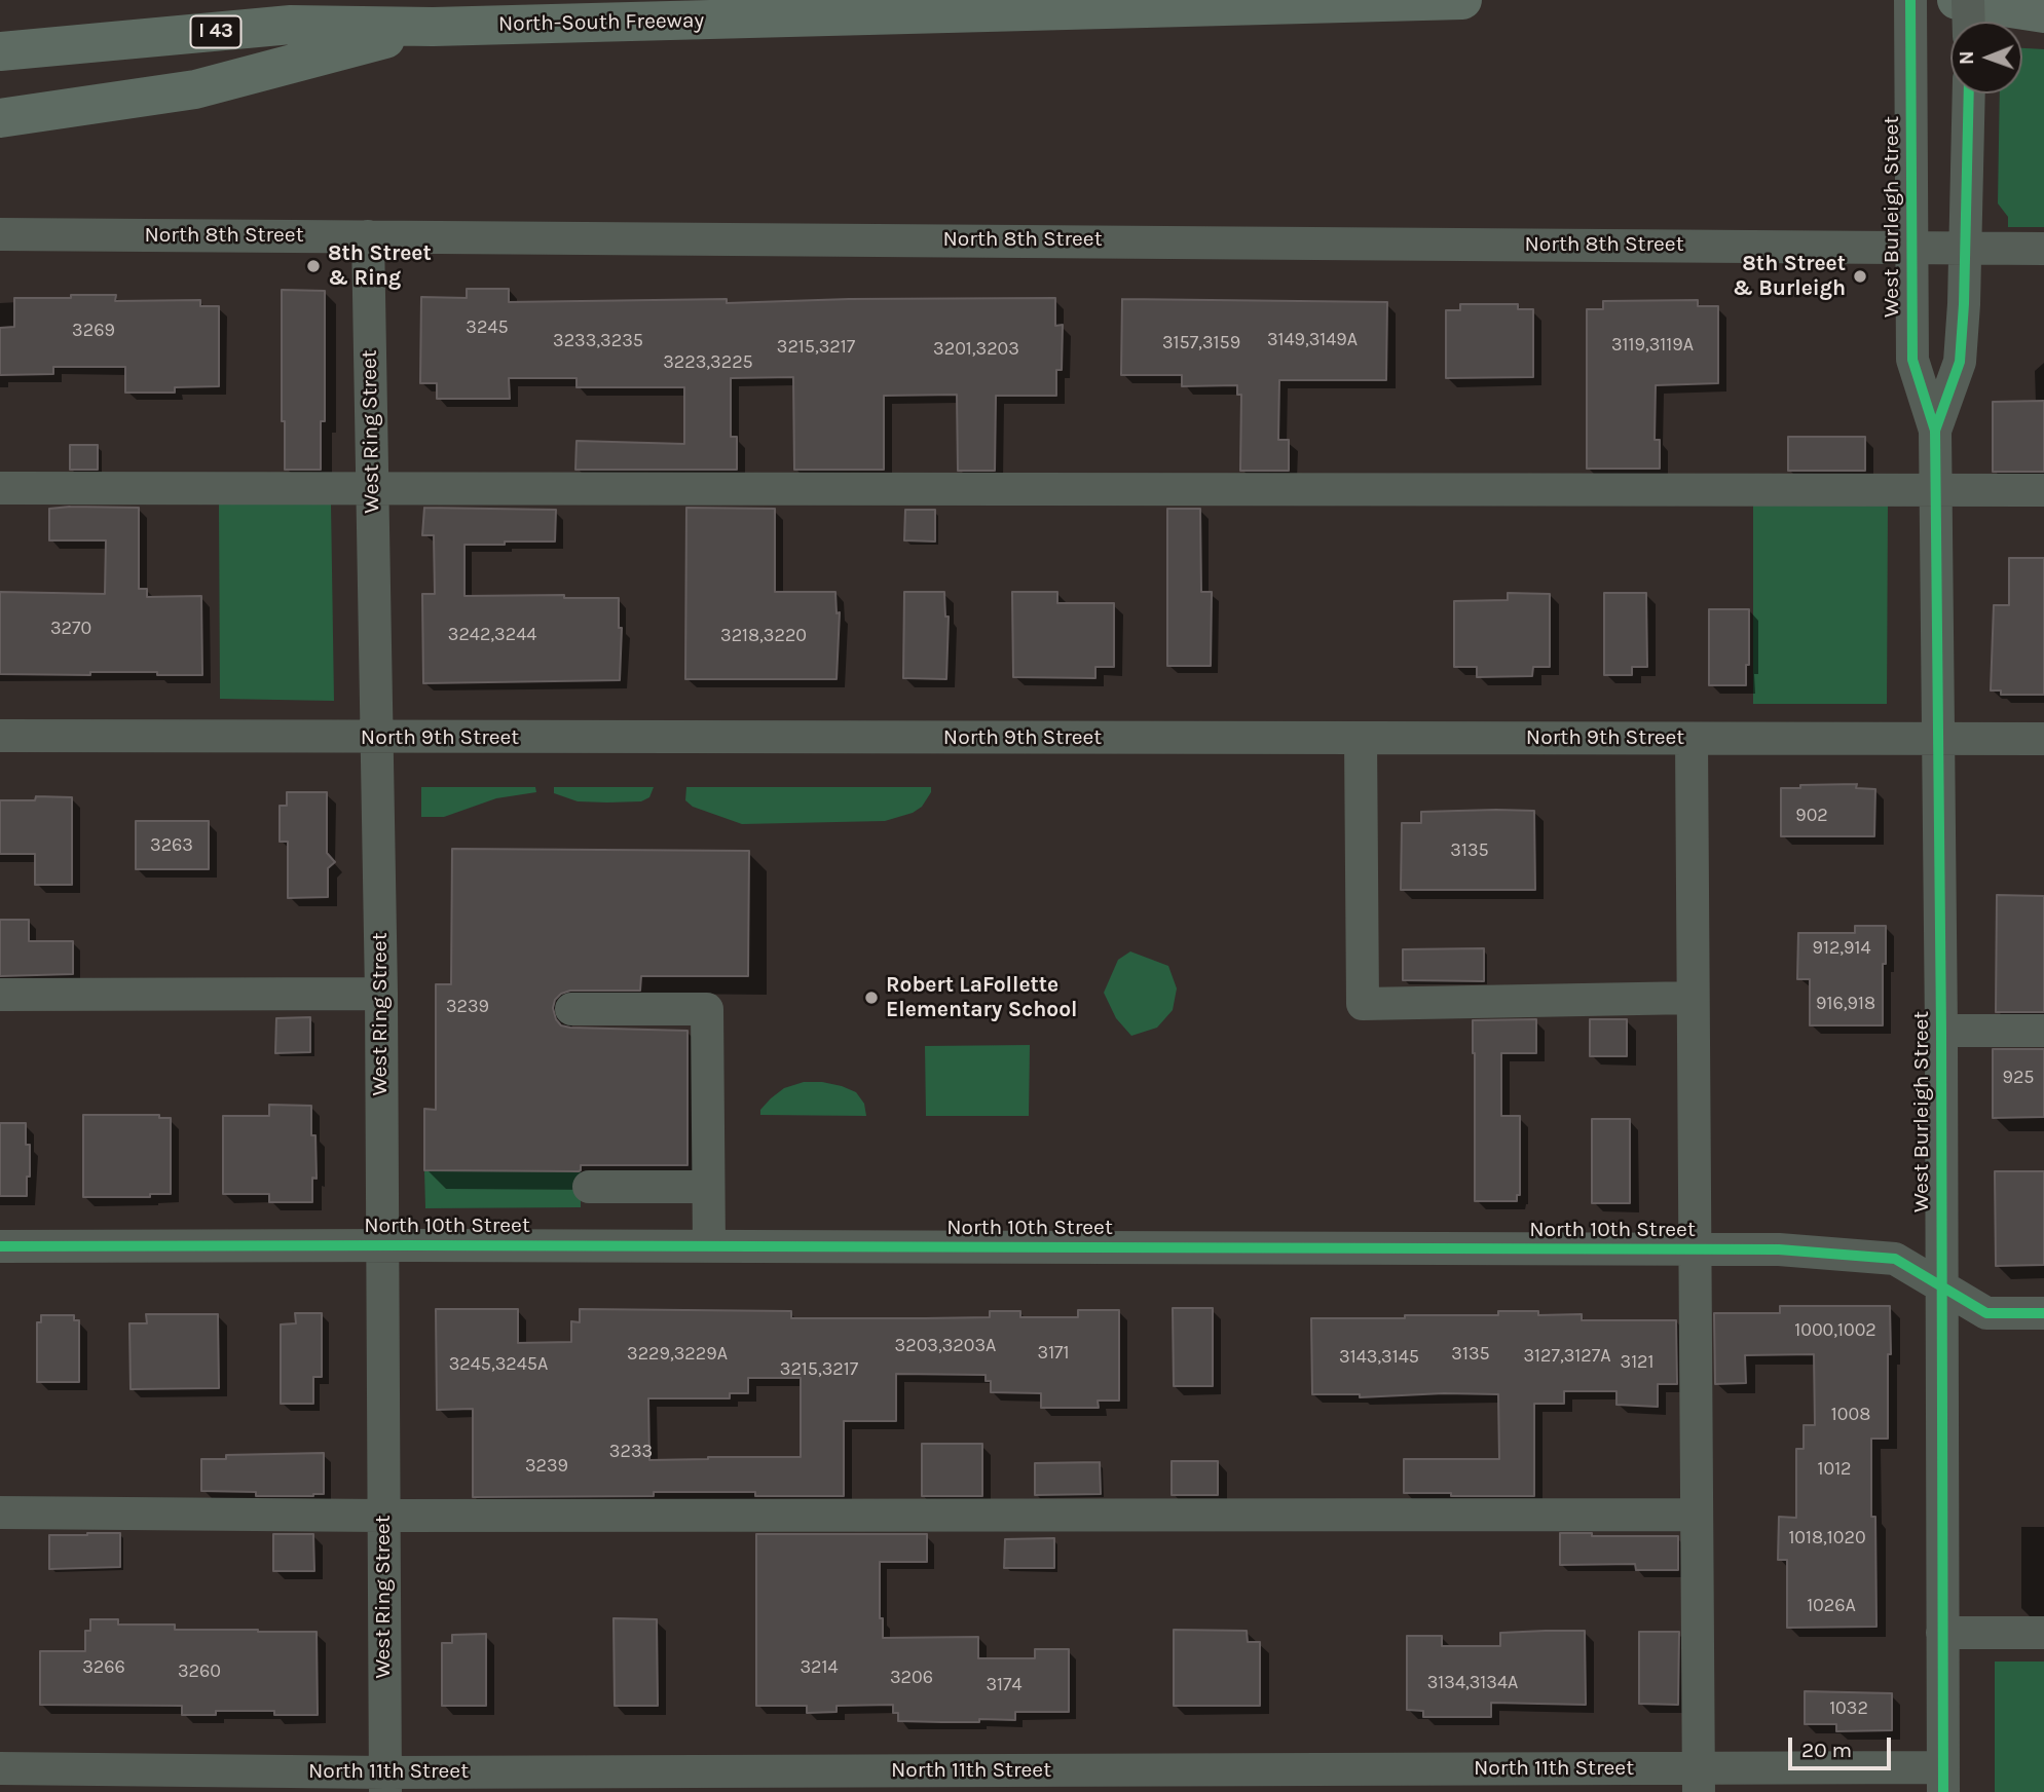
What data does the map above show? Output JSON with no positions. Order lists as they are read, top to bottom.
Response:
{
  "streets": {
    "highway": ["North-South Freeway", "I 43"],
    "street": [
      "West Burleigh Street",
      "North 8th Street",
      "West Ring Street",
      "North 9th Street",
      "North 10th Street",
      "North 11th Street"
    ]
  },
  "crossings": [
    ["West Burleigh Street", "North 8th Street"],
    ["West Burleigh Street", "North 9th Street"],
    ["West Burleigh Street", "North 10th Street"],
    ["West Burleigh Street", "North 11th Street"],
    ["North 8th Street", "West Ring Street"],
    ["West Ring Street", "North 9th Street"],
    ["West Ring Street", "North 10th Street"],
    ["West Ring Street", "North 11th Street"]
  ],
  "places": ["8th Street & Ring", "8th Street & Burleigh", "Robert LaFollette Elementary School"],
  "house_numbers": [
    "3245",
    "3269",
    "3149,3149A",
    "3233,3235",
    "3157,3159",
    "3119,3119A",
    "3215,3217",
    "3201,3203",
    "3223,3225",
    "3270",
    "3242,3244",
    "3218,3220",
    "902",
    "3263",
    "3135",
    "912,914",
    "916,918",
    "3239",
    "925",
    "1000,1002",
    "3203,3203A",
    "3171",
    "3229,3229A",
    "3135",
    "3127,3127A",
    "3143,3145",
    "3121",
    "3245,3245A",
    "3215,3217",
    "1008",
    "3233",
    "3239",
    "1012",
    "1018,1020",
    "1026A",
    "3266",
    "3214",
    "3260",
    "3206",
    "3134,3134A",
    "3174",
    "1032"
  ],
  "scale_bar": "20 m",
  "north": "left"
}
